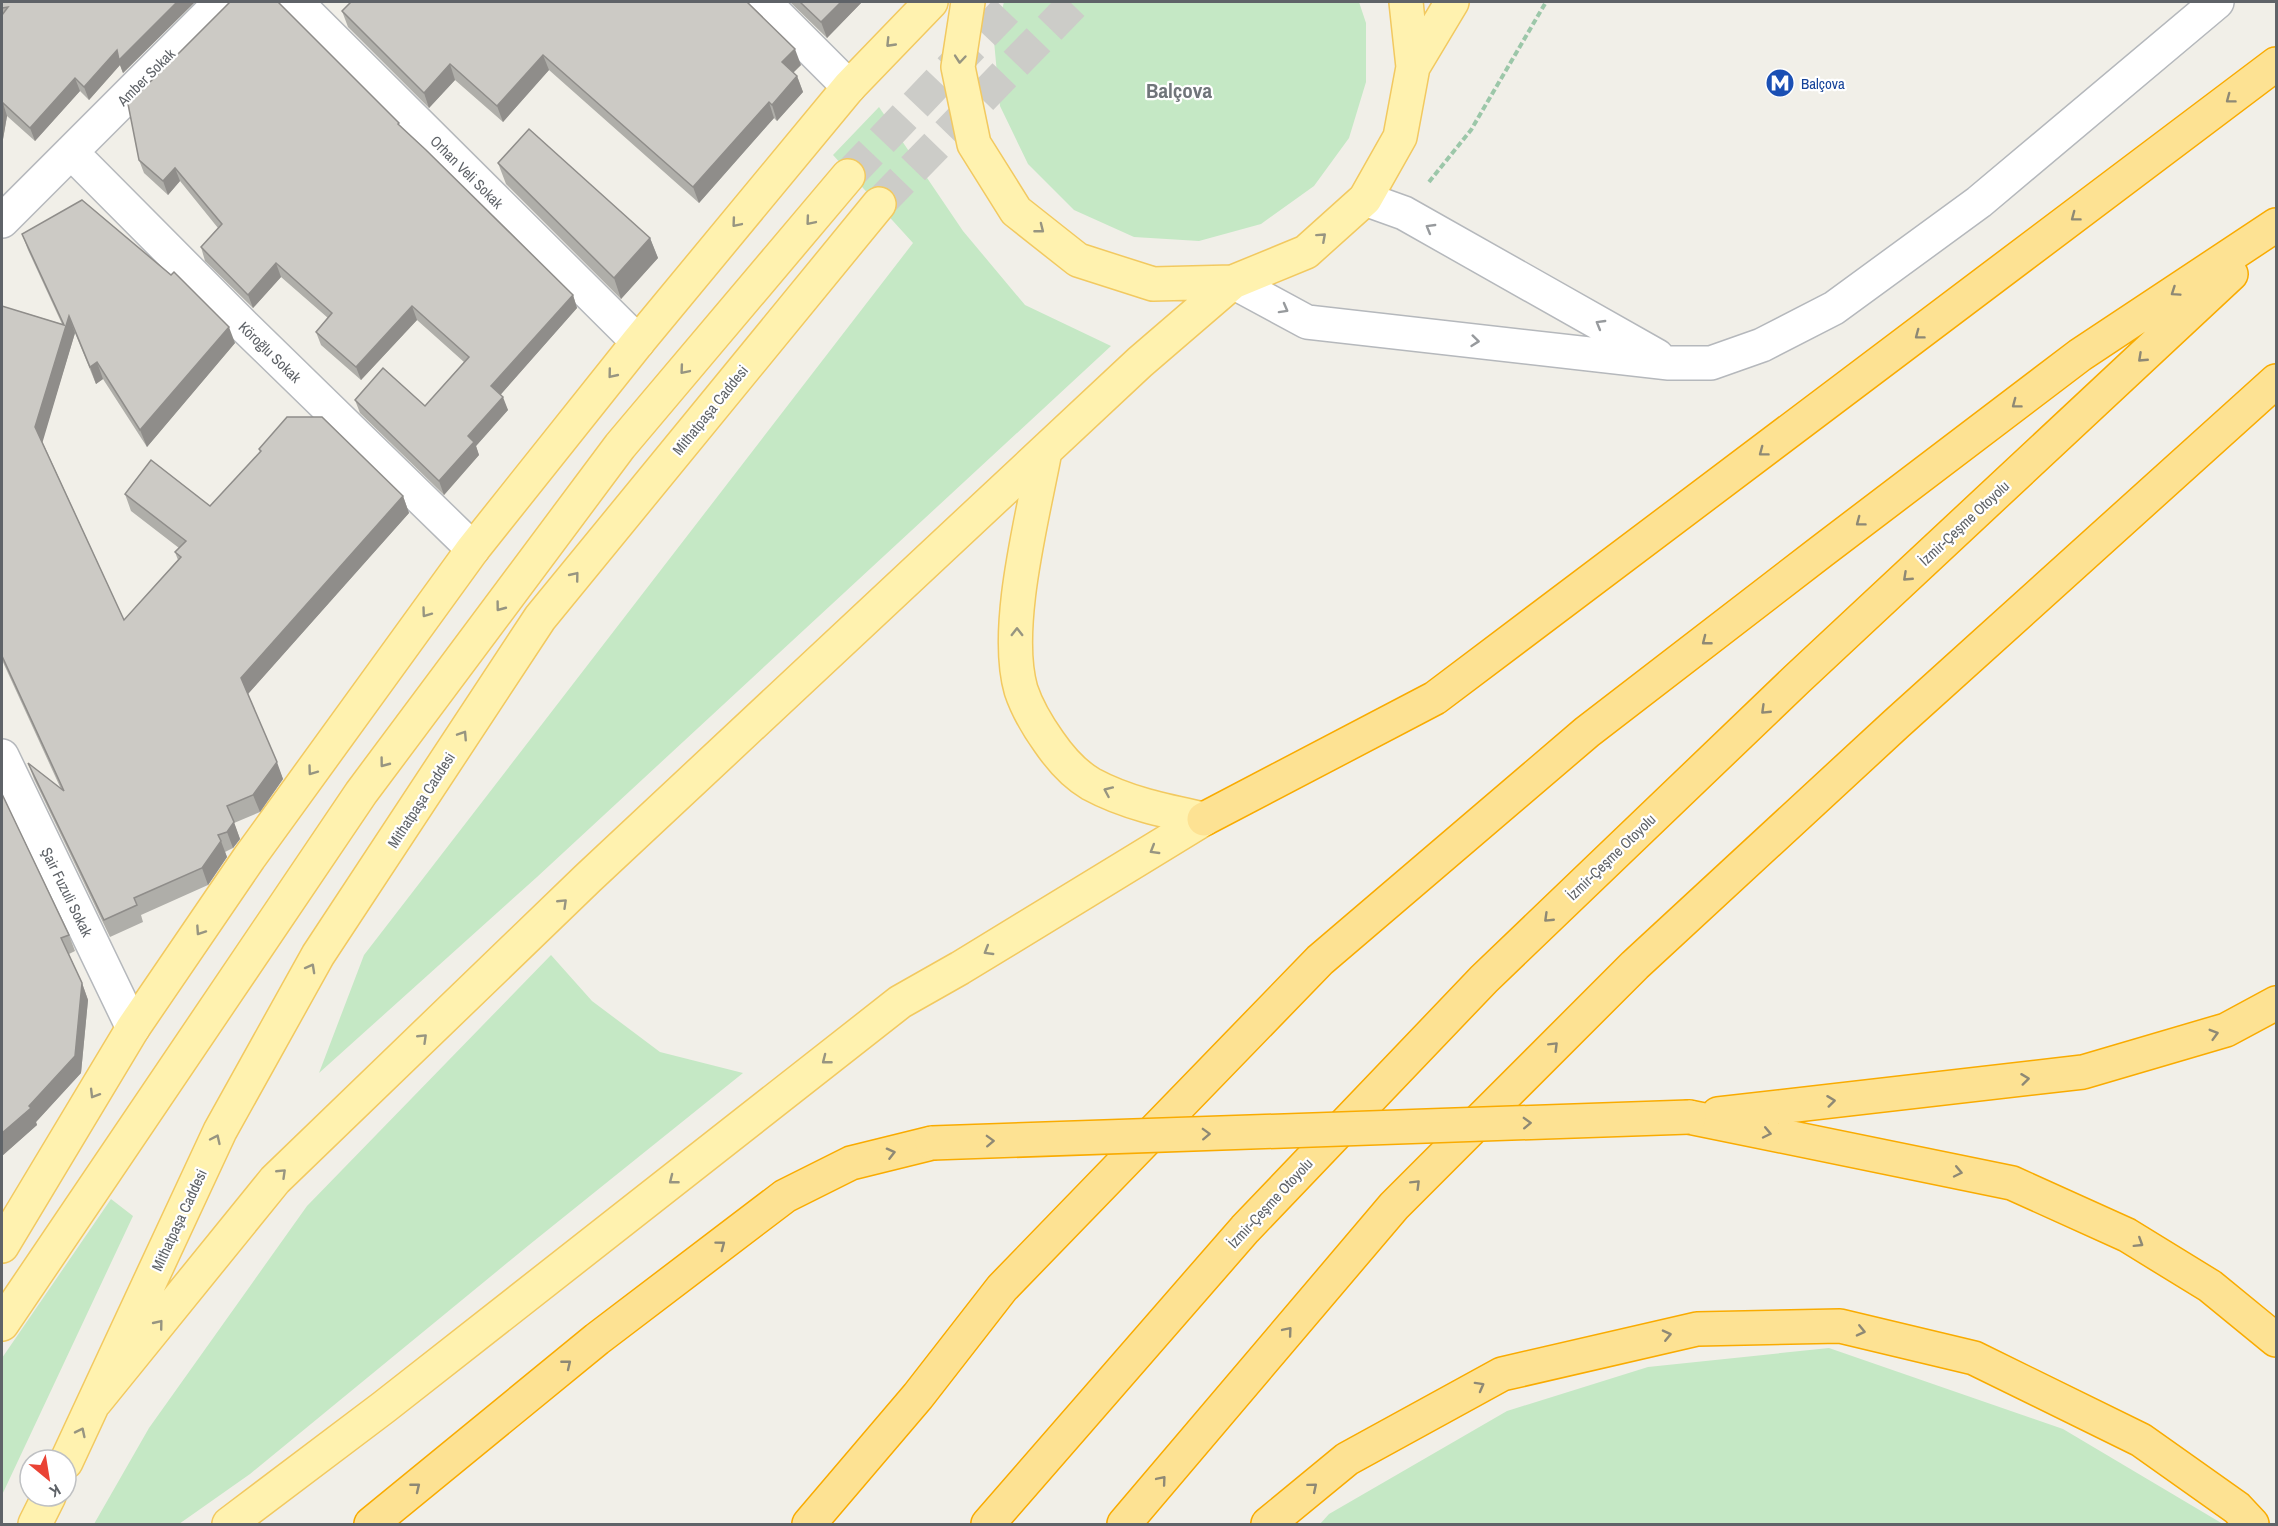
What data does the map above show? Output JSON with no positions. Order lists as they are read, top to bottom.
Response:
{
  "streets": {
    "highway": ["İzmir-Çeşme Otoyolu"],
    "main road": ["Mithatpaşa Caddesi"],
    "street": [
      "Amber Sokak",
      "Orhan Veli Sokak",
      "Köroğlu Sokak",
      "Şair Fuzuli Sokak"
    ]
  },
  "crossings": [
    ["Amber Sokak", "Köroğlu Sokak"]
  ],
  "districts": ["Balçova"],
  "places": {
    "metro station": ["Balçova"]
  },
  "north": "bottom right"
}
